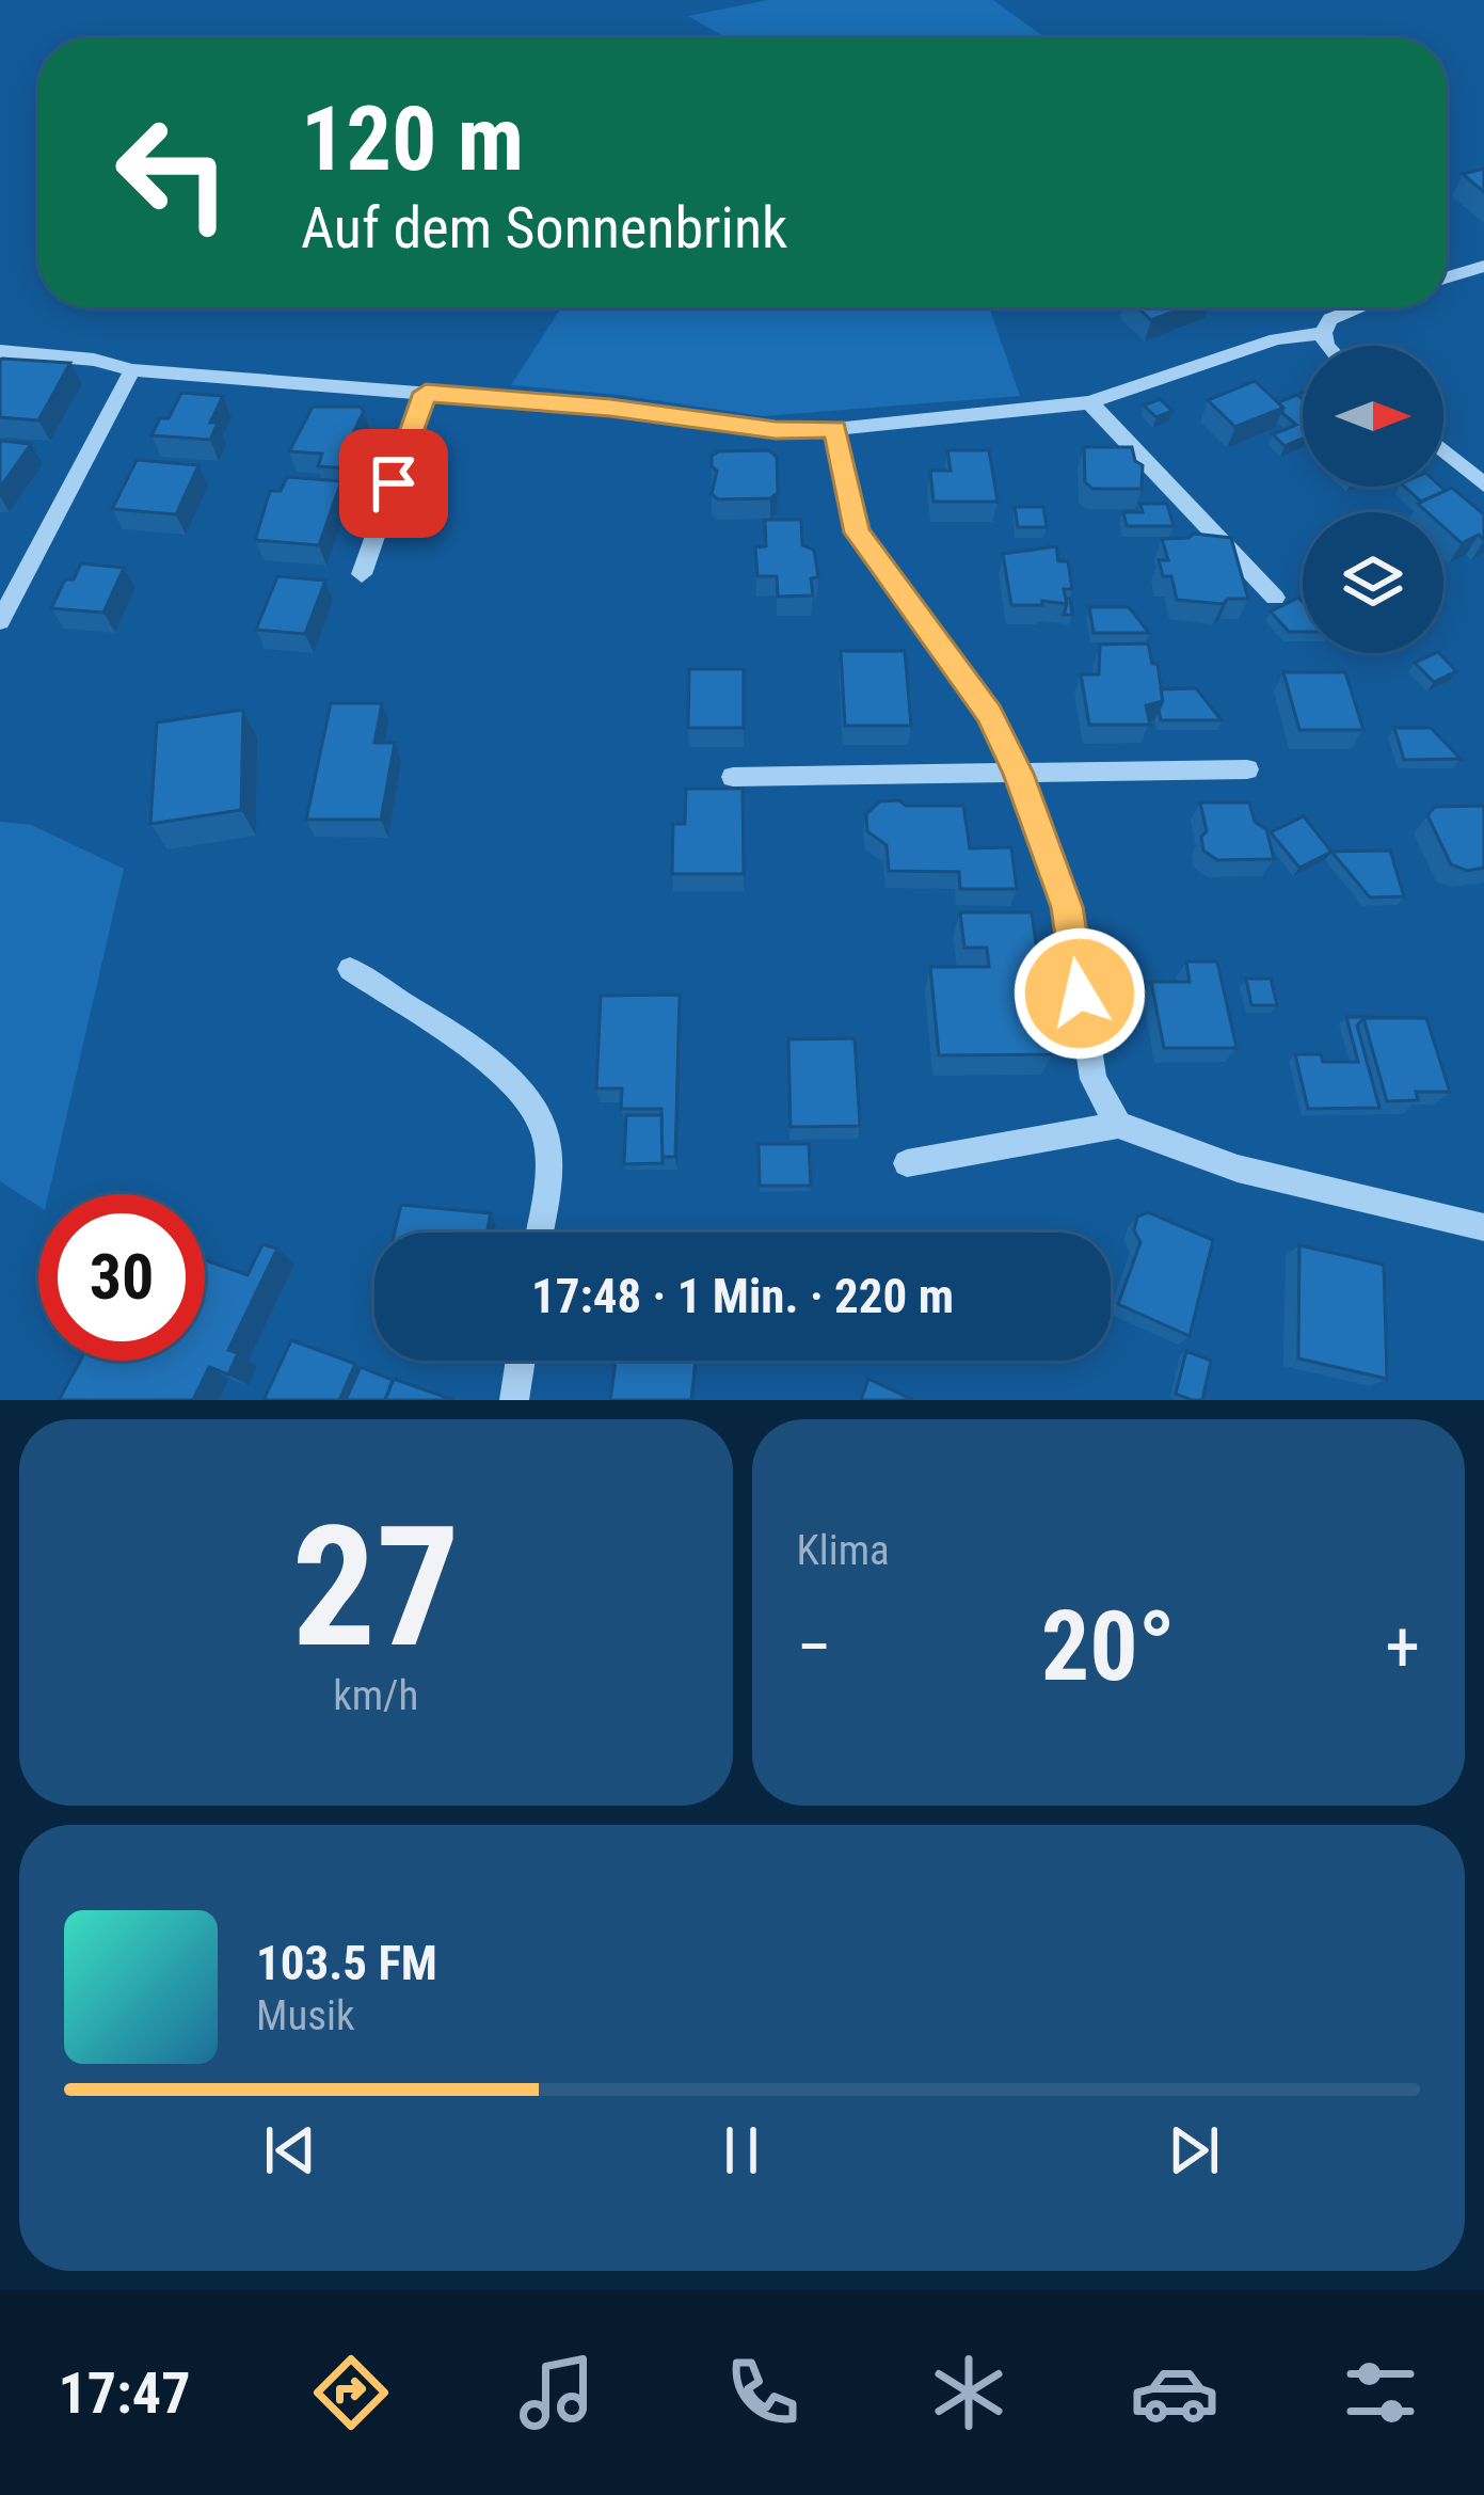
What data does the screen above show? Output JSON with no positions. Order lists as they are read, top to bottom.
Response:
{
  "north": "right",
  "page": {
    "turn": ["120 m", "Auf dem Sonnenbrink"],
    "limit": "30",
    "trip": "17:48 · 1 Min. · 220 m",
    "tile": [
      ["27", "km/h"],
      "Klima"
    ],
    "heat": ["−", "20°", "+"],
    "song": ["103.5 FM", "Musik"],
    "tabs": "17:47"
  }
}
